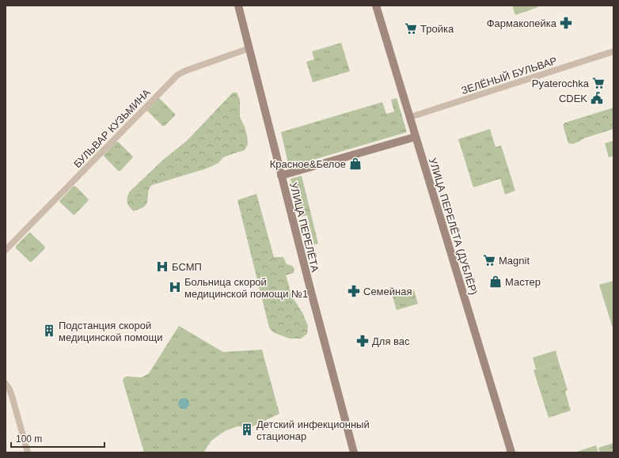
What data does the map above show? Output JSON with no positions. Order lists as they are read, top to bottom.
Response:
{
  "streets": {
    "street": [
      "ЗЕЛЁНЫЙ БУЛЬВАР",
      "БУЛЬВАР КУЗЬМИНА",
      "УЛИЦА ПЕРЕЛЁТА (ДУБЛЁР)",
      "УЛИЦА ПЕРЕЛЁТА"
    ]
  },
  "crossings": [
    ["ЗЕЛЁНЫЙ БУЛЬВАР", "УЛИЦА ПЕРЕЛЁТА (ДУБЛЁР)"],
    ["БУЛЬВАР КУЗЬМИНА", "УЛИЦА ПЕРЕЛЁТА"]
  ],
  "places": {
    "pharmacy": ["Фармакопейка", "Семейная", "Для вас"],
    "supermarket": ["Тройка", "Pyaterochka", "Magnit"],
    "public building": ["CDEK"],
    "shop": ["Красное&Белое", "Мастер"],
    "hospital": ["БСМП", "Больница скорой медицинской помощи №1"],
    "building": ["Подстанция скорой медицинской помощи", "Детский инфекционный стационар"]
  },
  "scale_bar": "100 m"
}
